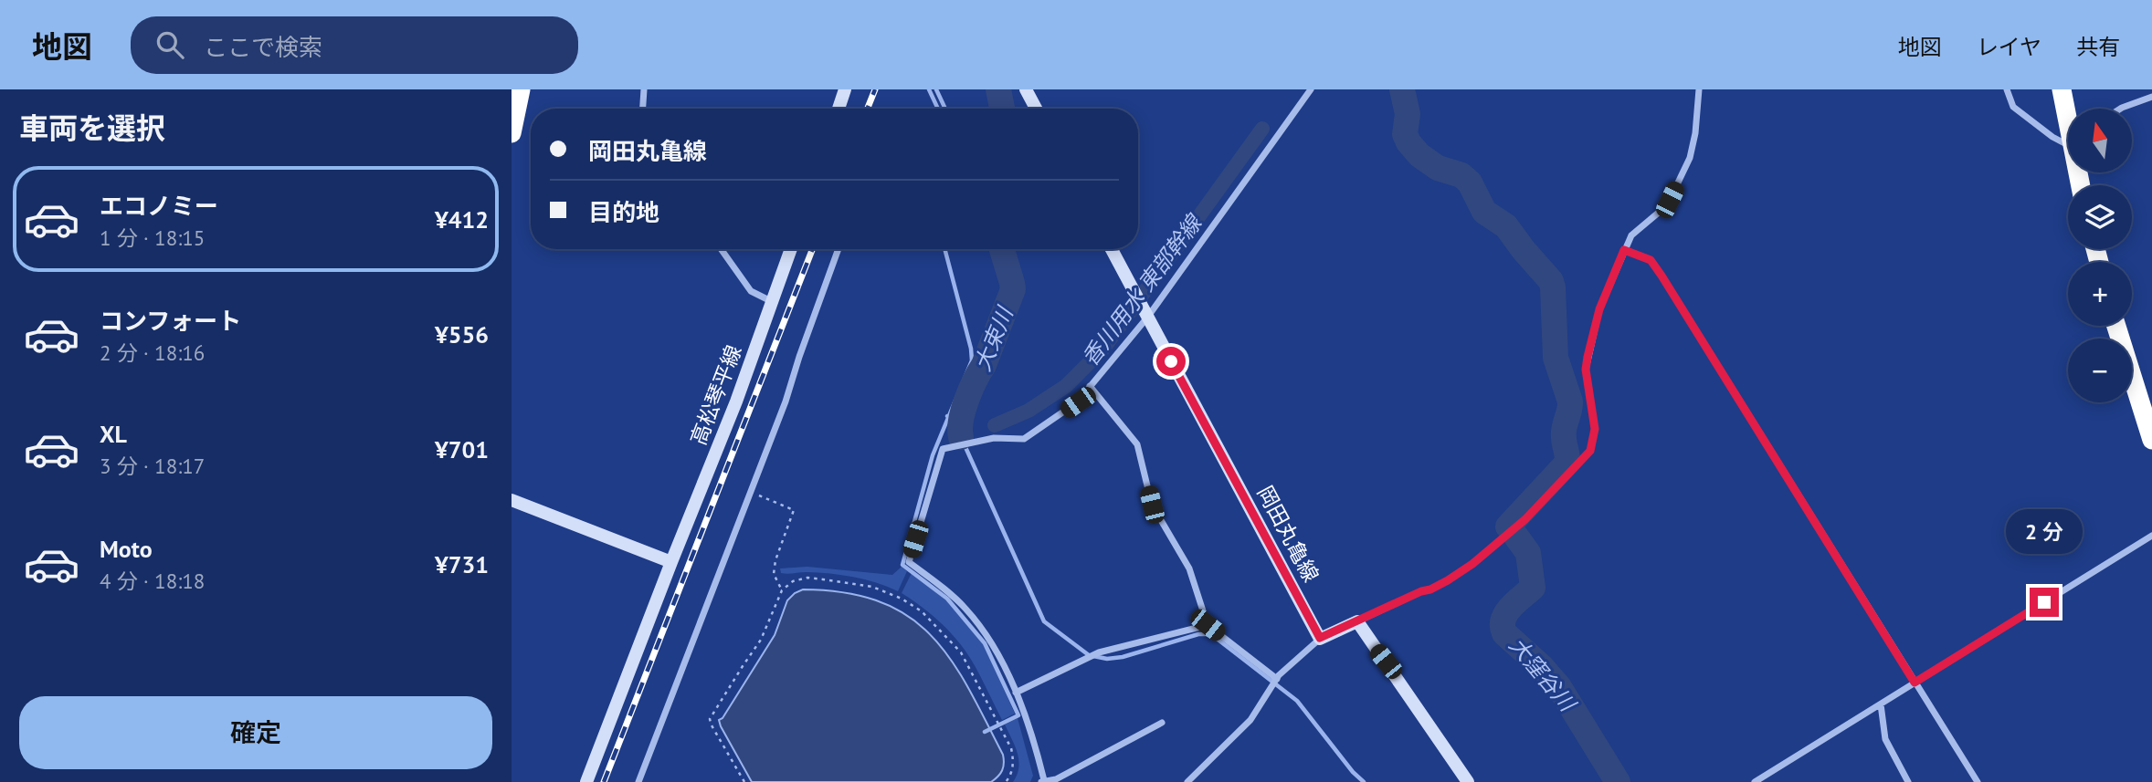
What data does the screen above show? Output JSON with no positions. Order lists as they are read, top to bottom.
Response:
{
  "streets": {
    "main road": ["高松琴平線", "岡田丸亀線"]
  },
  "water": ["香川用水 東部幹線", "大束川", "大窪谷川"],
  "north": "top",
  "page": {
    "header": "地図",
    "search": "ここで検索",
    "nav": ["地図", "レイヤ", "共有"],
    "heading": "車両を選択",
    "map_buttons": ["+", "−"],
    "banner": ["岡田丸亀線", "目的地"],
    "list": [
      {
        "name": "エコノミー",
        "note": "1 分 · 18:15",
        "value": "¥412"
      },
      {
        "name": "コンフォート",
        "note": "2 分 · 18:16",
        "value": "¥556"
      },
      {
        "name": "XL",
        "note": "3 分 · 18:17",
        "value": "¥701"
      },
      {
        "name": "Moto",
        "note": "4 分 · 18:18",
        "value": "¥731"
      }
    ],
    "bubble": "2 分",
    "buttons": "確定"
  }
}
